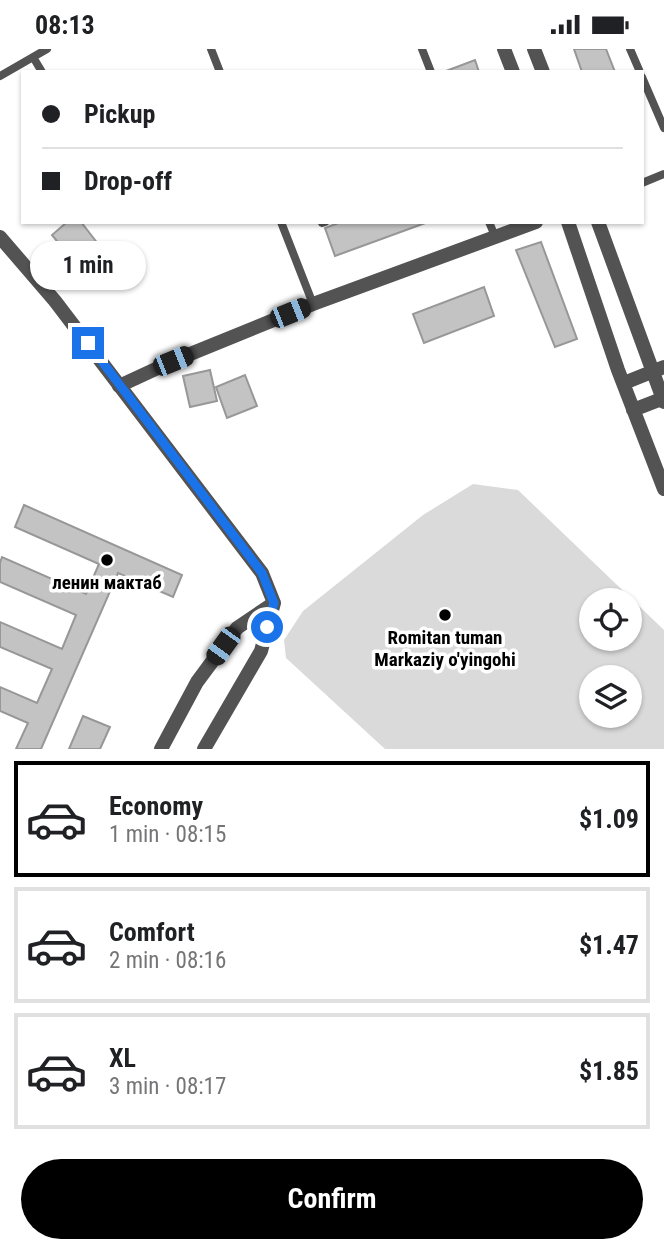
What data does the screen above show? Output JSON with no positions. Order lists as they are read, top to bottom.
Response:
{
  "places": ["ленин мактаб", "Romitan tuman Markaziy o'yingohi"],
  "page": {
    "status": "08:13",
    "banner": ["Pickup", "Drop-off"],
    "bubble": "1 min",
    "list": [
      {
        "name": "Economy",
        "note": "1 min · 08:15",
        "value": "$1.09"
      },
      {
        "name": "Comfort",
        "note": "2 min · 08:16",
        "value": "$1.47"
      },
      {
        "name": "XL",
        "note": "3 min · 08:17",
        "value": "$1.85"
      }
    ],
    "buttons": "Confirm"
  }
}
